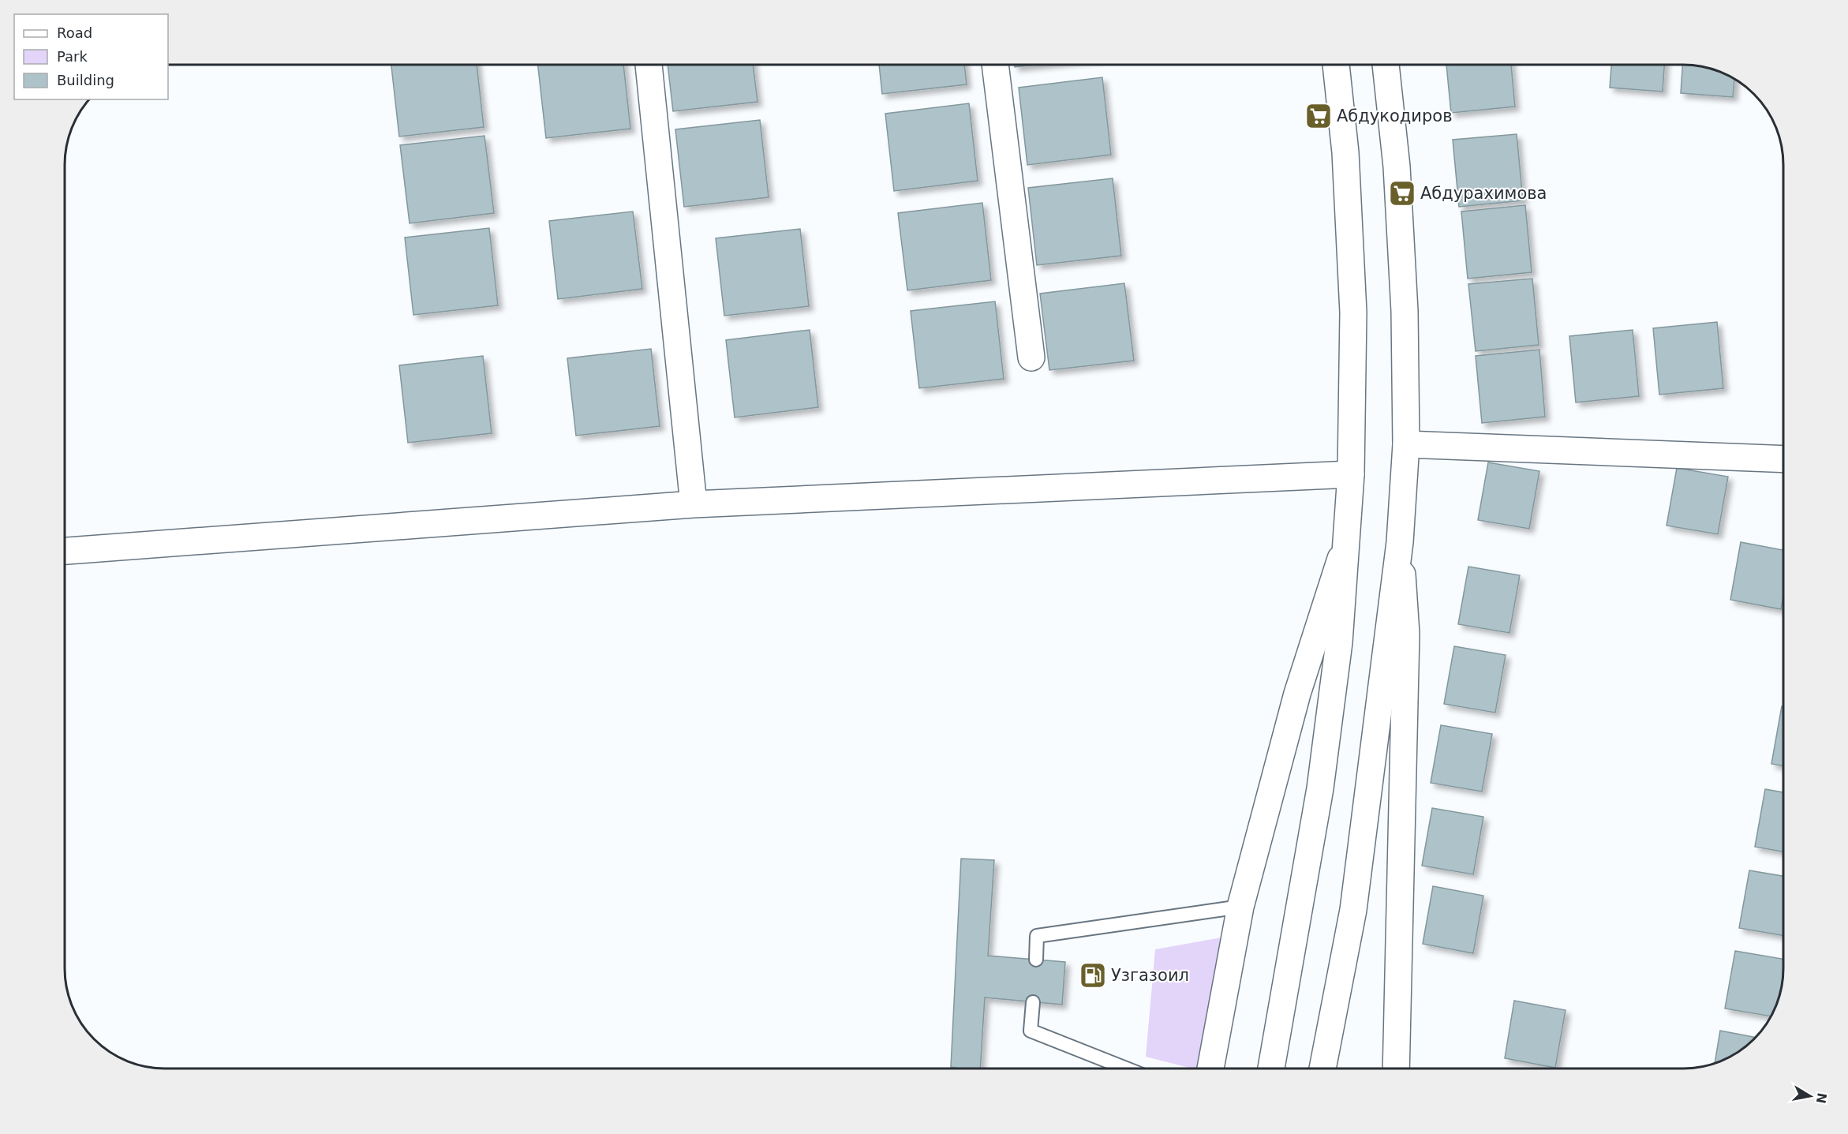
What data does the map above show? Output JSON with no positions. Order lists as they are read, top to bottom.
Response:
{
  "places": {
    "supermarket": ["Абдукодиров", "Абдурахимова"],
    "fuel station": ["Узгазоил"]
  },
  "legend": ["Road", "Park", "Building"],
  "north": "right"
}
